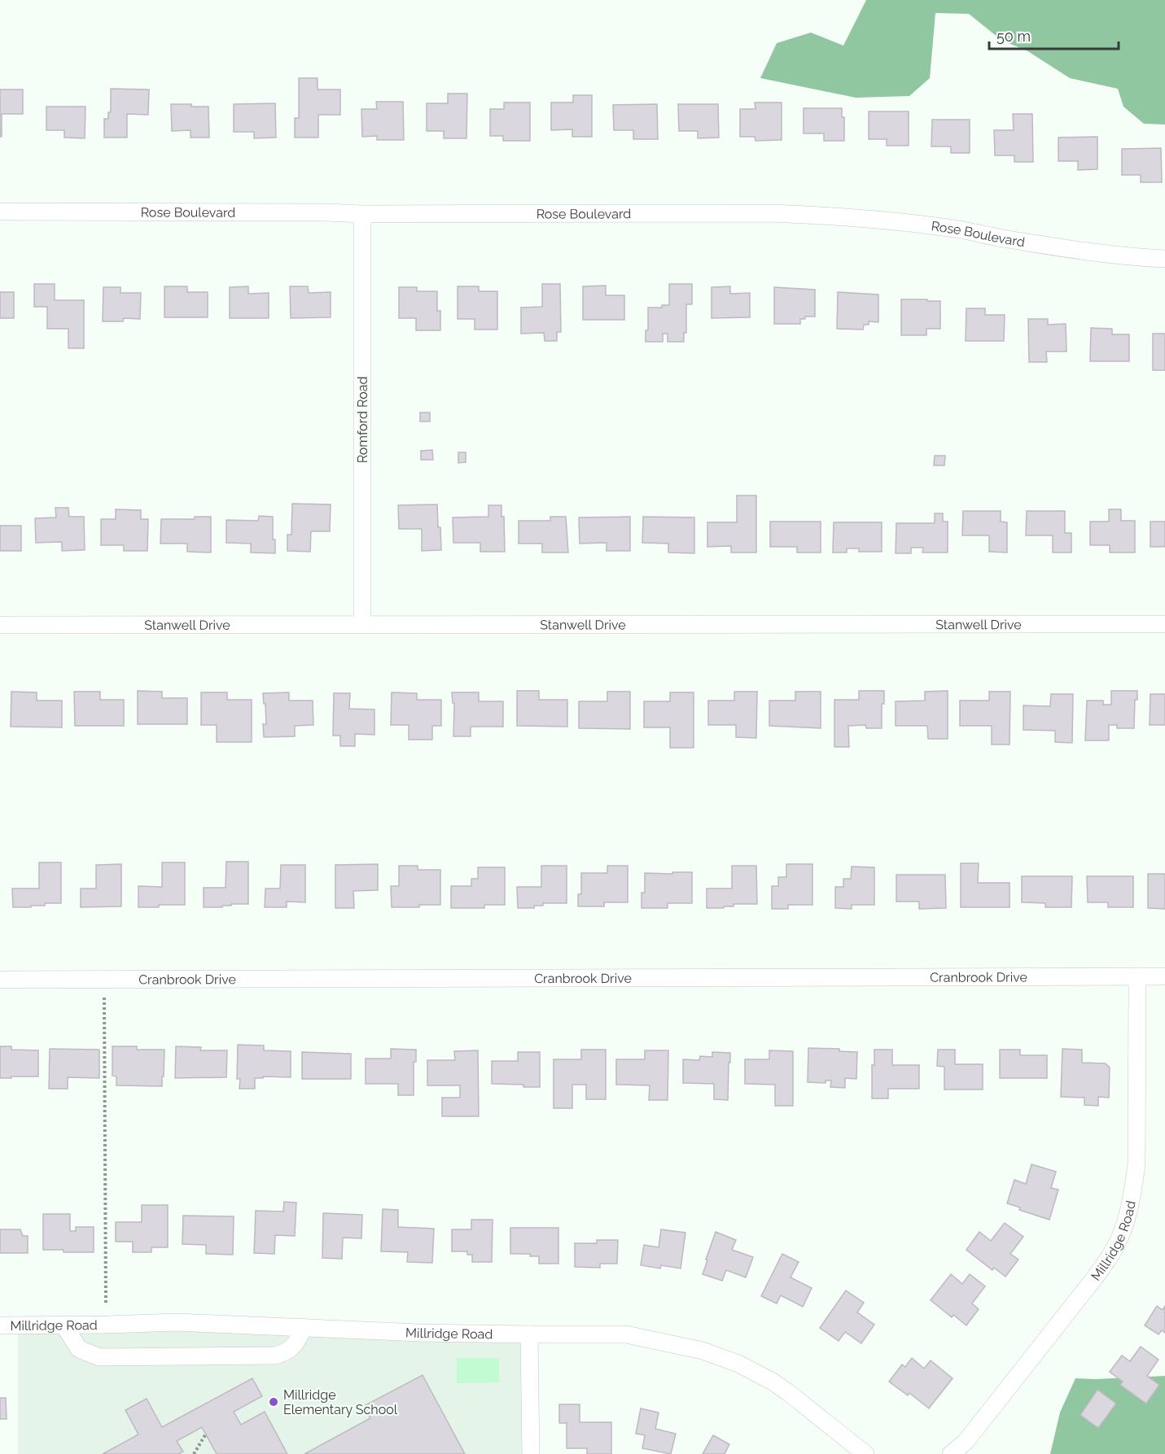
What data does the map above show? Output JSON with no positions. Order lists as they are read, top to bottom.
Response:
{
  "streets": {
    "street": [
      "Rose Boulevard",
      "Romford Road",
      "Stanwell Drive",
      "Cranbrook Drive",
      "Millridge Road"
    ]
  },
  "crossings": [
    ["Rose Boulevard", "Romford Road"],
    ["Romford Road", "Stanwell Drive"],
    ["Cranbrook Drive", "Millridge Road"]
  ],
  "places": ["Millridge Elementary School"],
  "scale_bar": "50 m"
}
